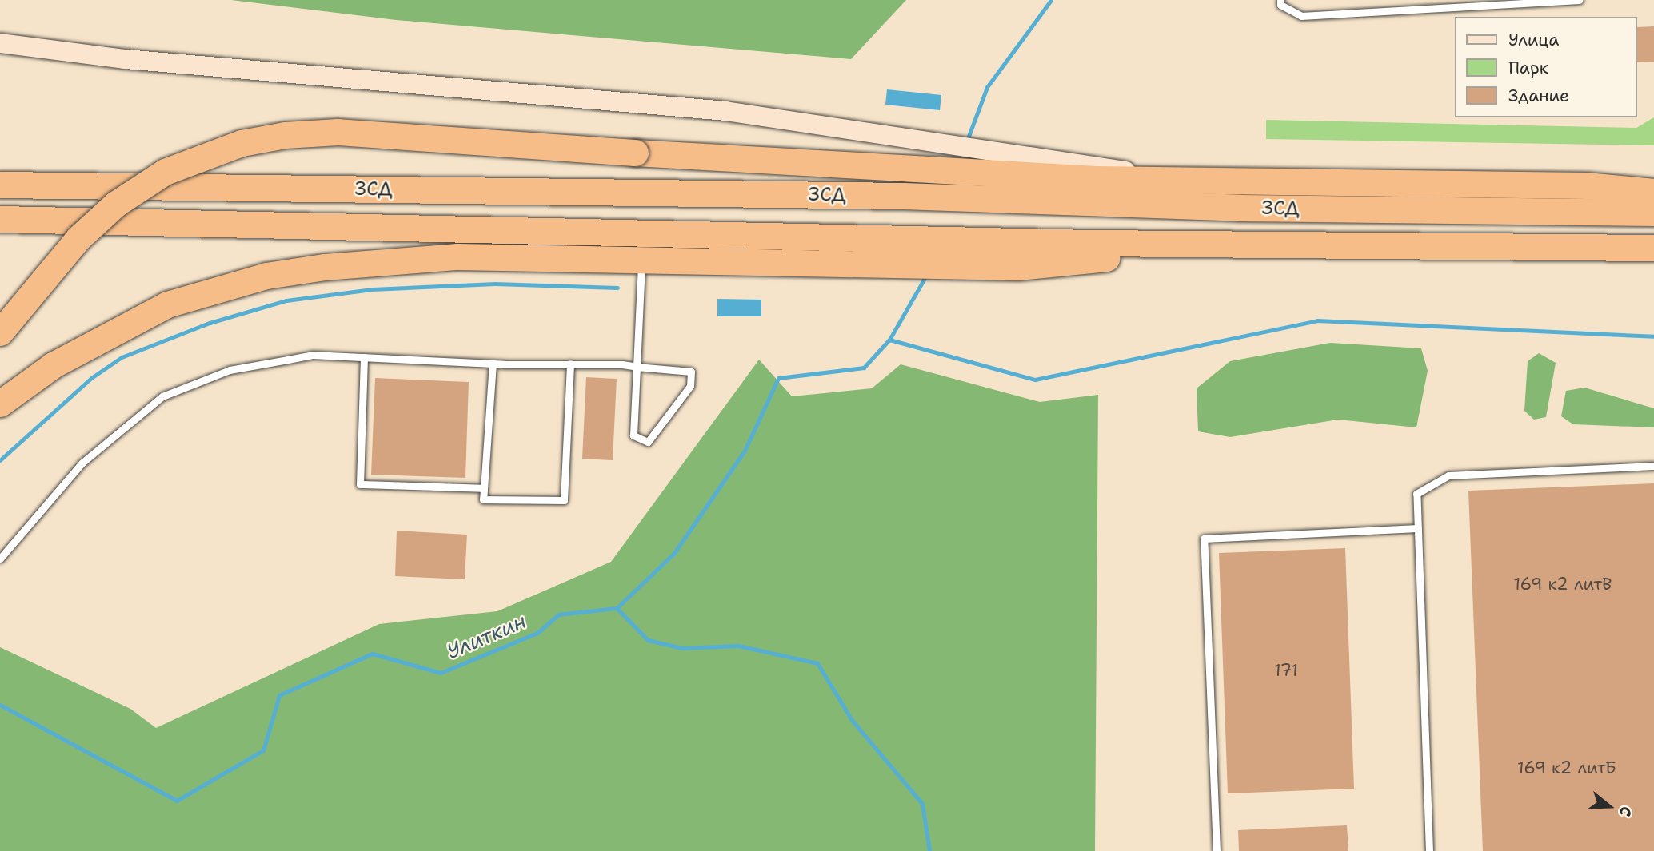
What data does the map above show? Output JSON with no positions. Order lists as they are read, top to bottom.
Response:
{
  "streets": {
    "highway": ["ЗСД"]
  },
  "water": ["Улиткин"],
  "house_numbers": ["169 к2 литВ", "171", "169 к2 литБ"],
  "legend": ["Улица", "Парк", "Здание"],
  "north": "right"
}
